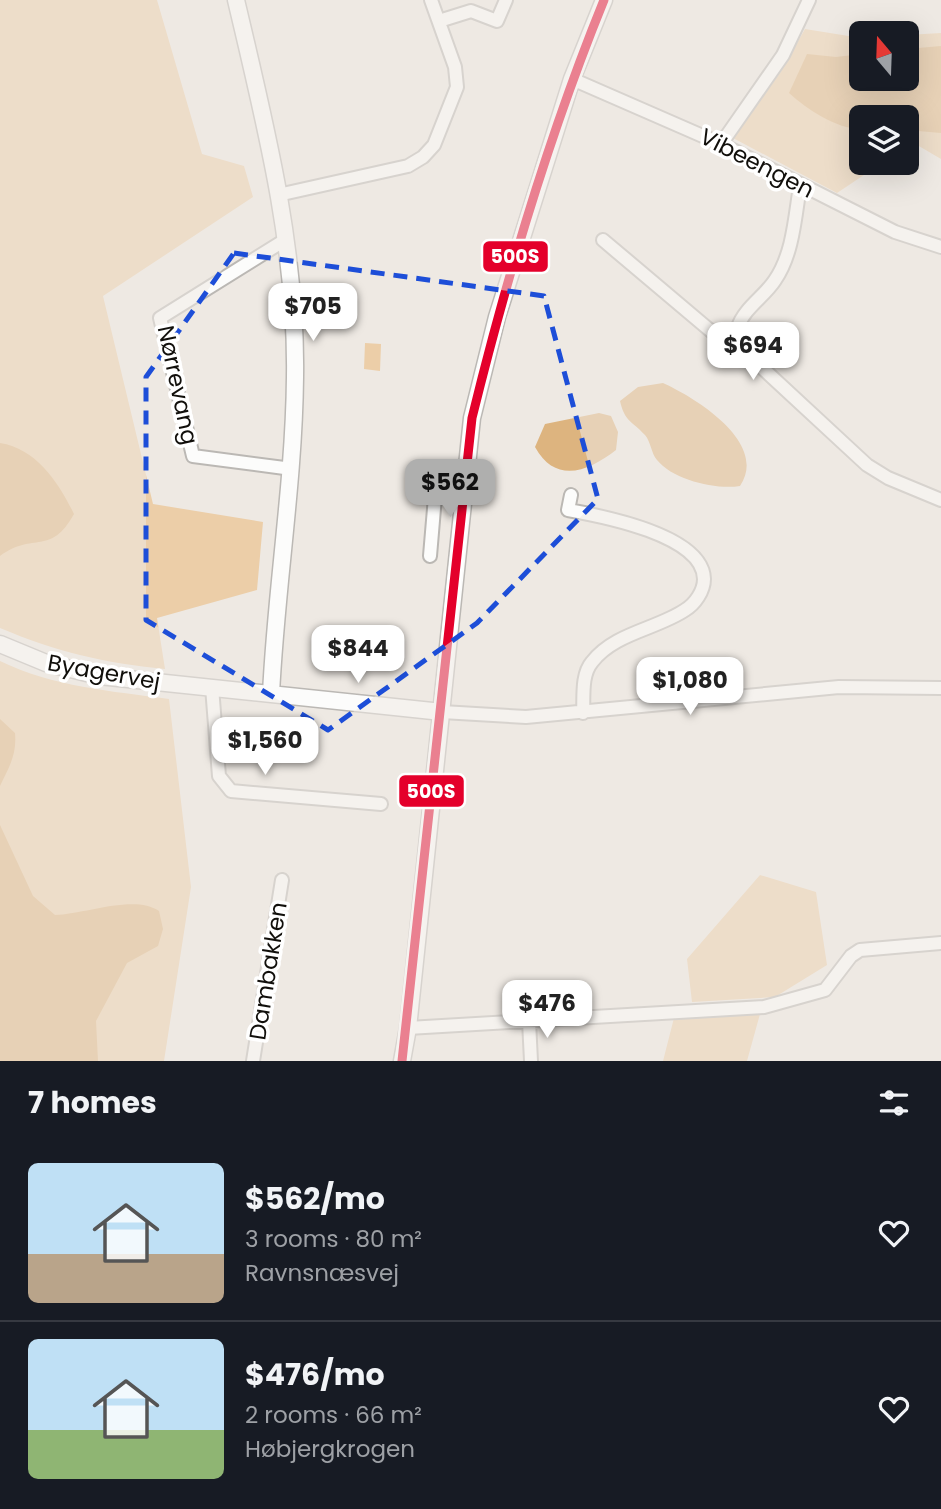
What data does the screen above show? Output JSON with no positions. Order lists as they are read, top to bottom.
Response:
{
  "streets": {
    "street": [
      "Vibeengen",
      "Nørrevang",
      "Byagervej",
      "Dambakken"
    ]
  },
  "lines": ["transit line 500S"],
  "north": "top",
  "page": {
    "price": [
      "$705",
      "$694",
      "$562",
      "$844",
      "$1,080",
      "$1,560",
      "$476"
    ],
    "heading": "7 homes",
    "list": [
      {
        "name": "$562/mo",
        "note": "3 rooms · 80 m² · Ravnsnæsvej"
      },
      {
        "name": "$476/mo",
        "note": "2 rooms · 66 m² · Høbjergkrogen"
      }
    ]
  }
}
